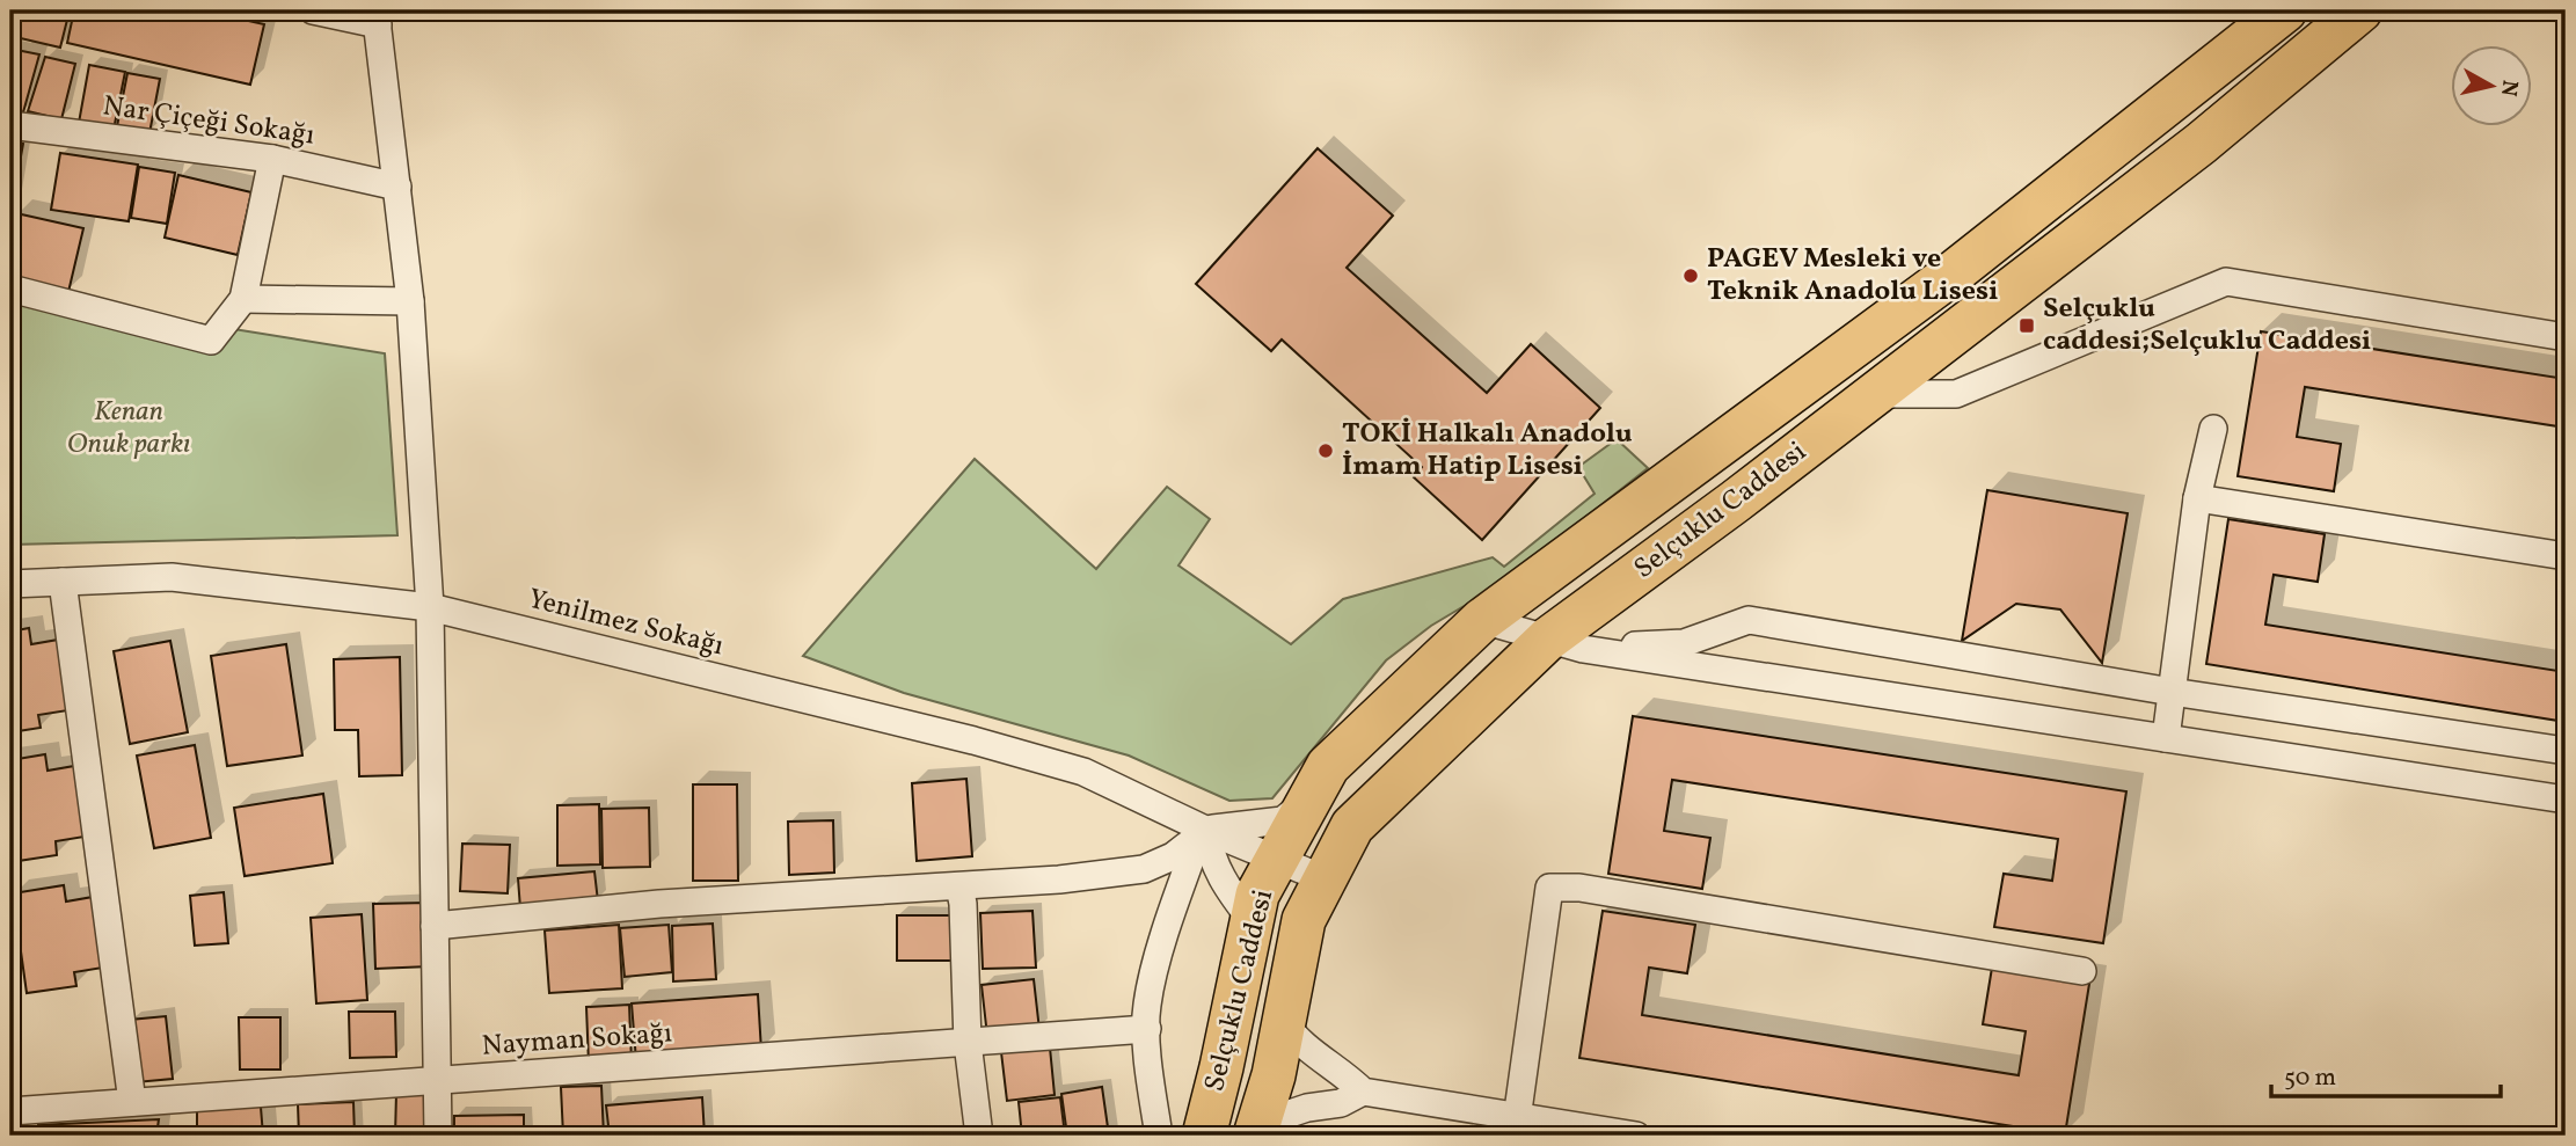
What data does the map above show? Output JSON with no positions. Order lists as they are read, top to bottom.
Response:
{
  "streets": {
    "main road": ["Selçuklu Caddesi"],
    "street": ["Nar Çiçeği Sokağı", "Yenilmez Sokağı", "Nayman Sokağı"]
  },
  "crossings": [
    ["Selçuklu Caddesi", "Yenilmez Sokağı"]
  ],
  "parks": ["Kenan Onuk parkı"],
  "places": {
    "other": ["PAGEV Mesleki ve Teknik Anadolu Lisesi", "TOKİ Halkalı Anadolu İmam Hatip Lisesi"],
    "transit": ["Selçuklu caddesi;Selçuklu Caddesi"]
  },
  "scale_bar": "50 m",
  "north": "right"
}
